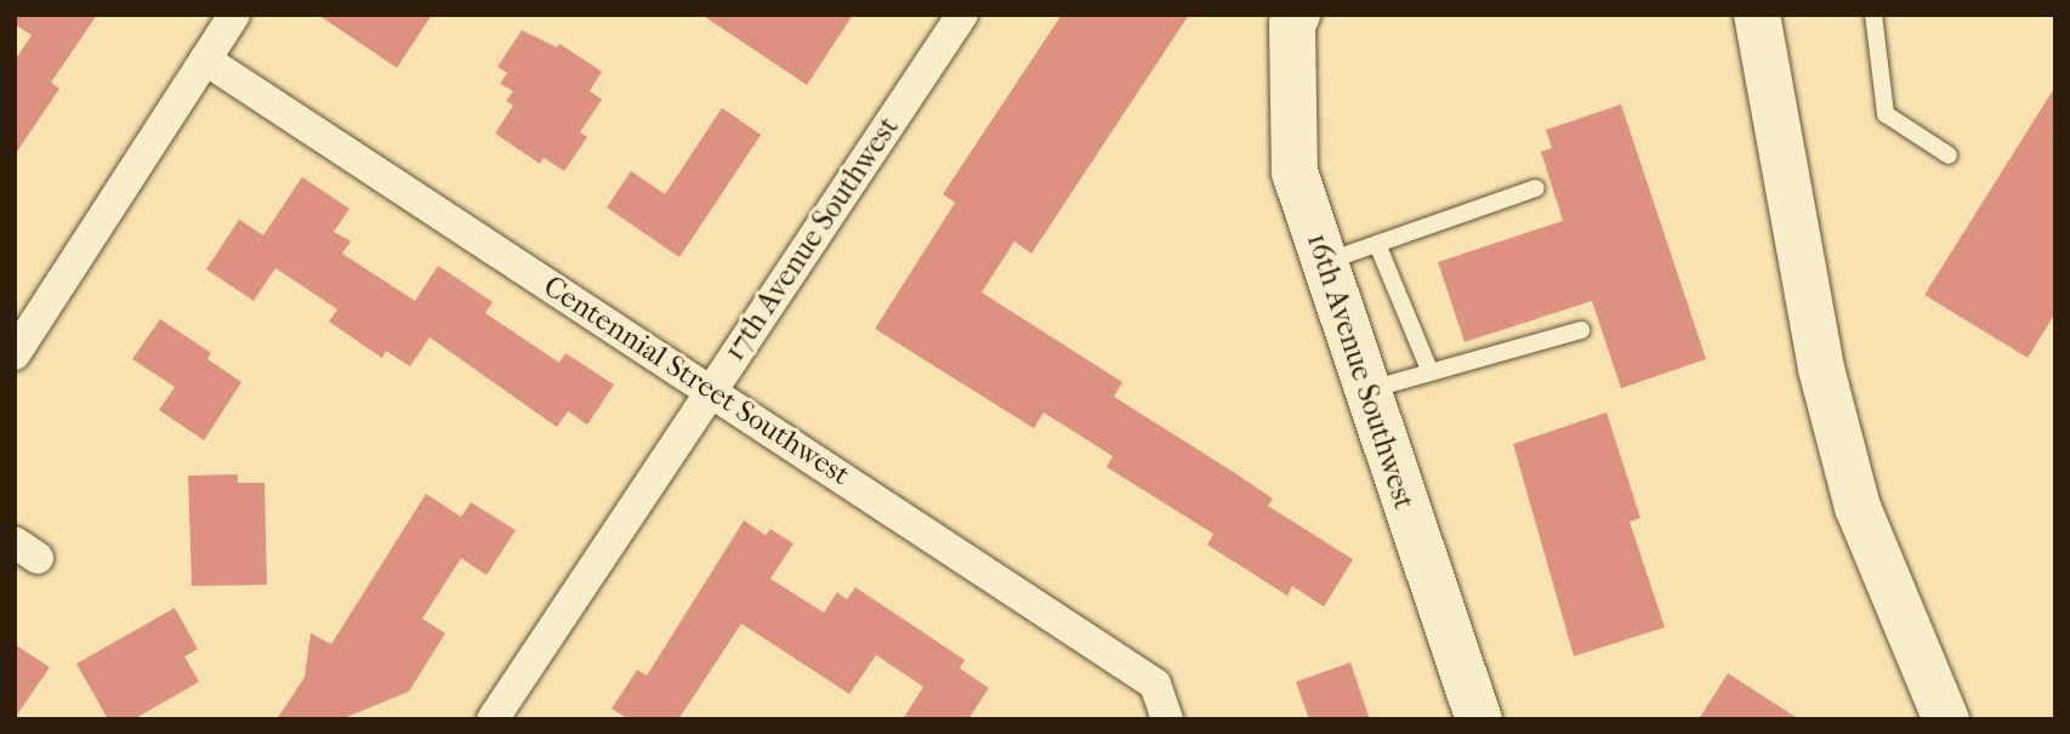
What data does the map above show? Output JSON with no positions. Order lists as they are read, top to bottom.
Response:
{
  "streets": {
    "street": ["17th Avenue Southwest", "16th Avenue Southwest", "Centennial Street Southwest"]
  },
  "crossings": [
    ["17th Avenue Southwest", "Centennial Street Southwest"]
  ]
}
